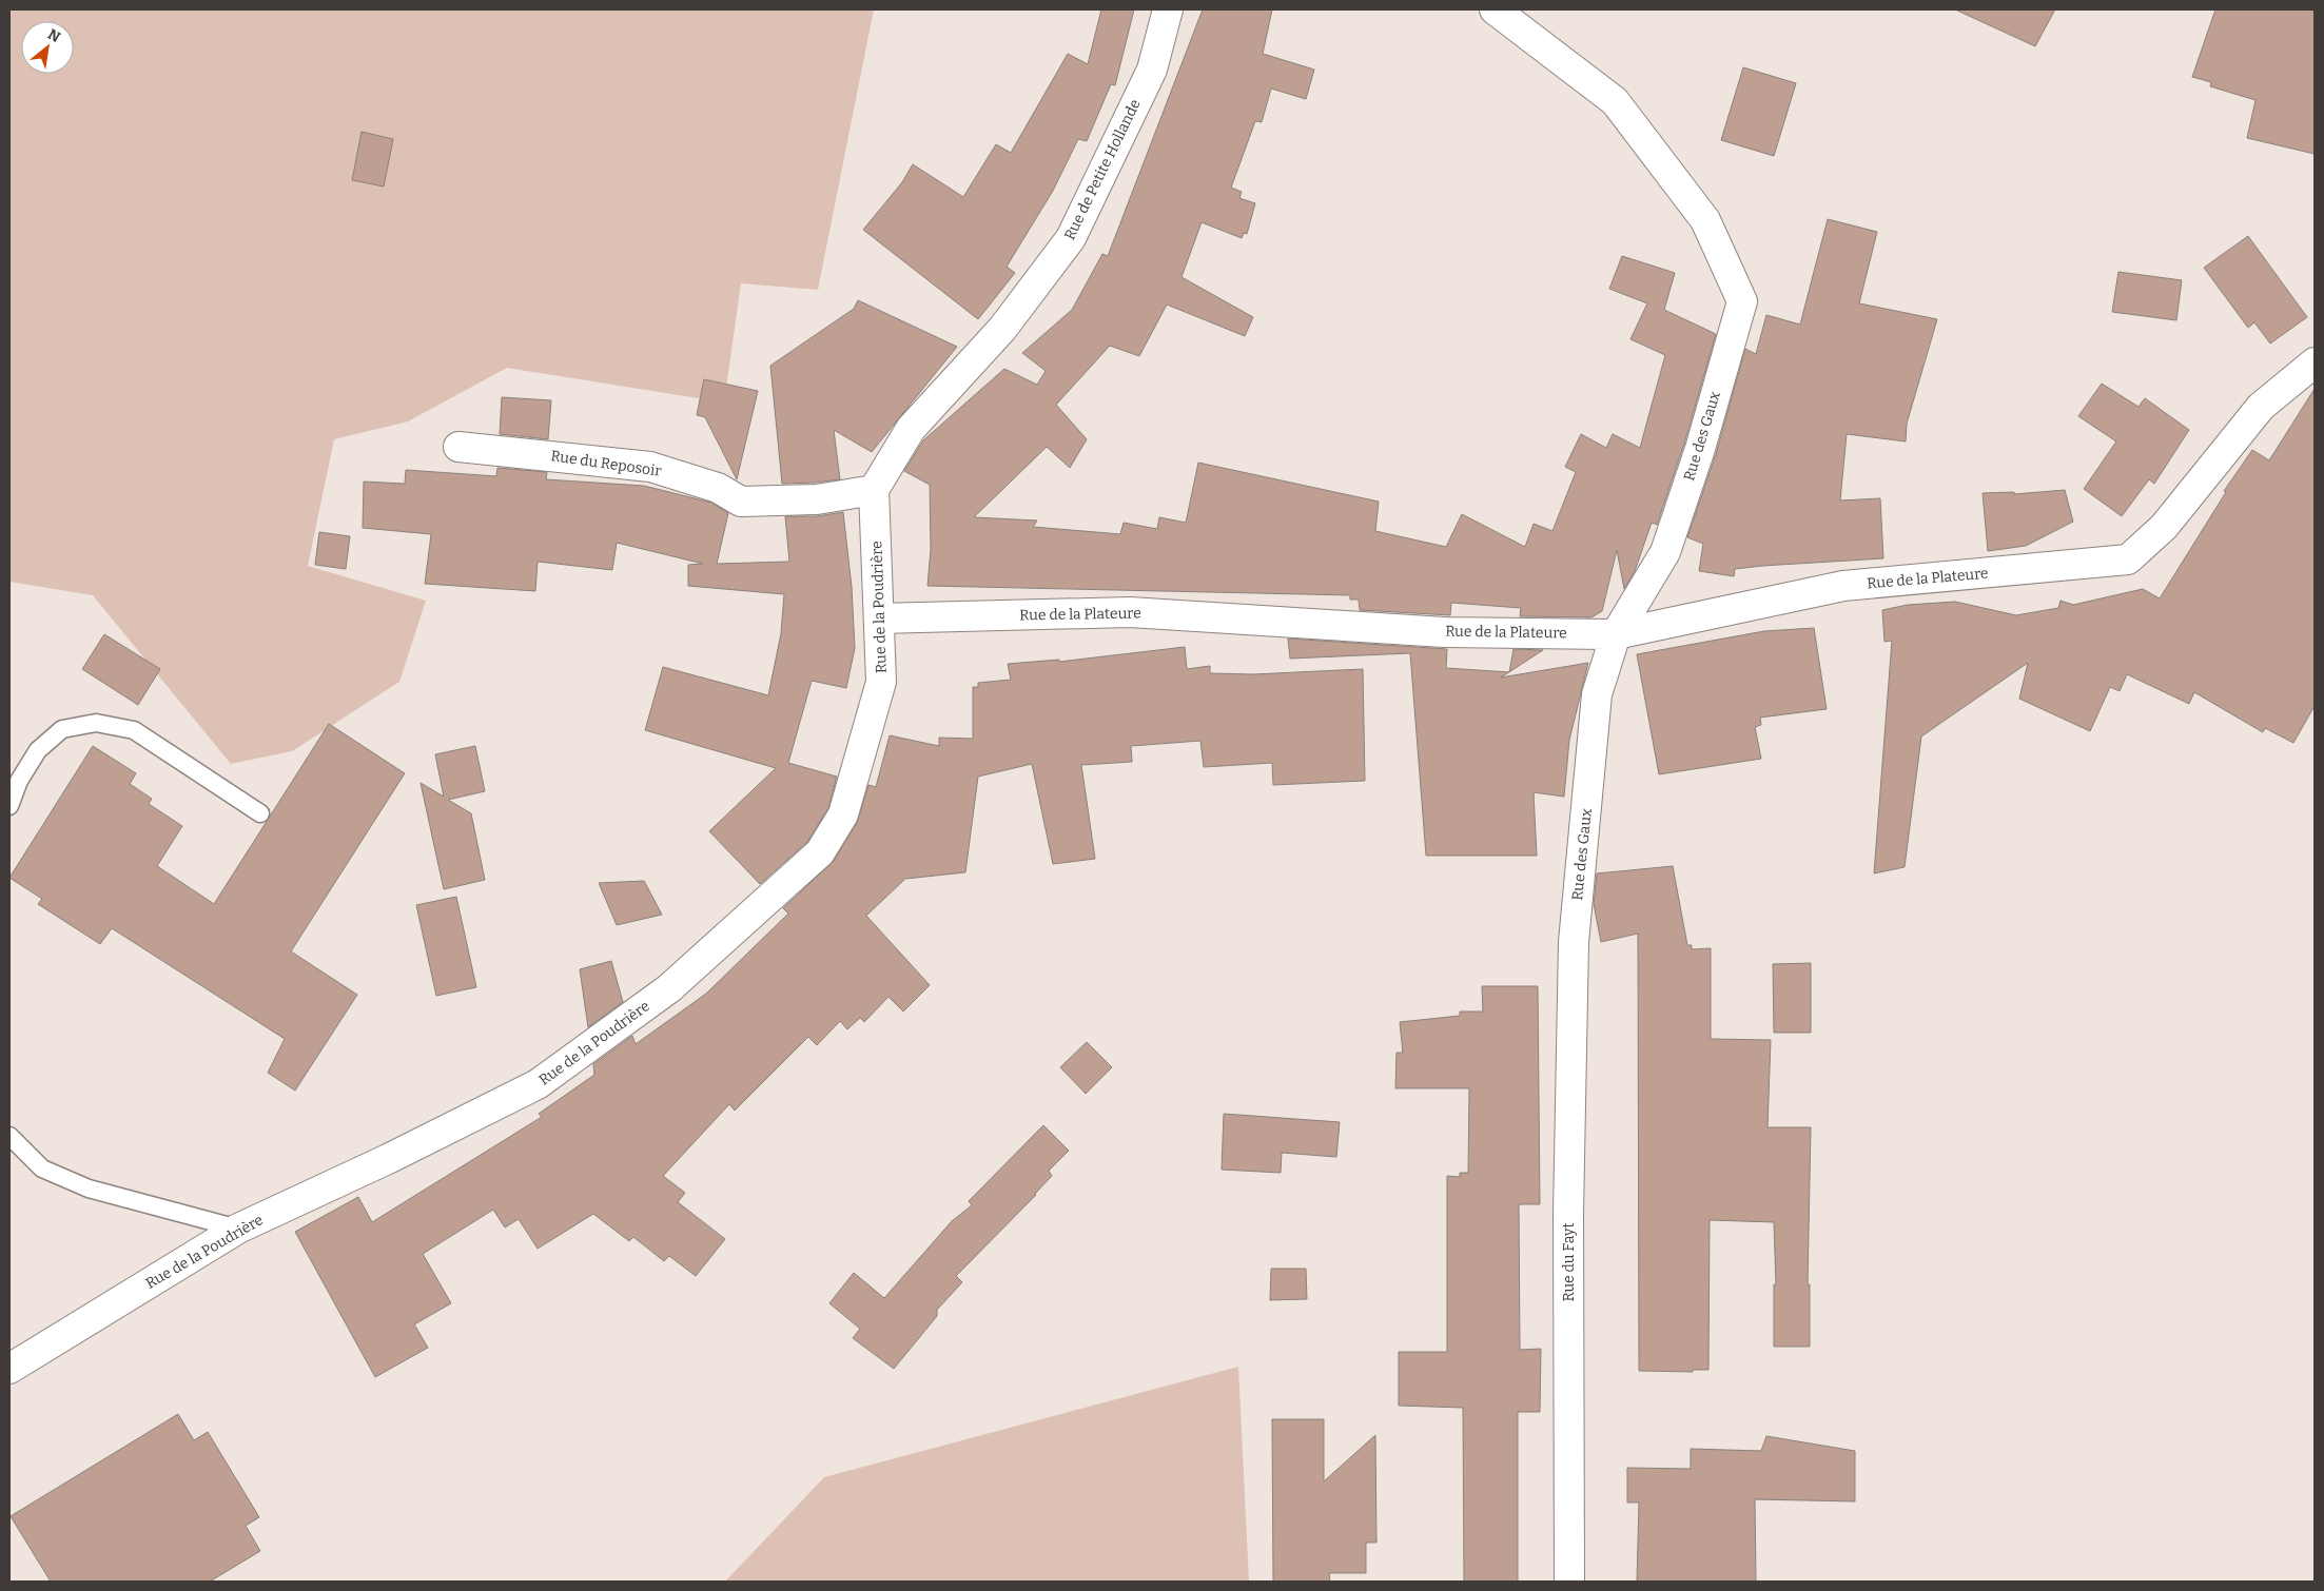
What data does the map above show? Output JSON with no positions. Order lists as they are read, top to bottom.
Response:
{
  "streets": {
    "street": [
      "Rue de Petite Hollande",
      "Rue des Gaux",
      "Rue du Reposoir",
      "Rue de la Plateure",
      "Rue de la Poudrière",
      "Rue du Fayt"
    ]
  },
  "crossings": [
    ["Rue de Petite Hollande", "Rue du Reposoir"],
    ["Rue de Petite Hollande", "Rue de la Poudrière"],
    ["Rue des Gaux", "Rue de la Plateure"],
    ["Rue des Gaux", "Rue du Fayt"],
    ["Rue du Reposoir", "Rue de la Poudrière"],
    ["Rue de la Plateure", "Rue de la Poudrière"]
  ],
  "north": "top right"
}
